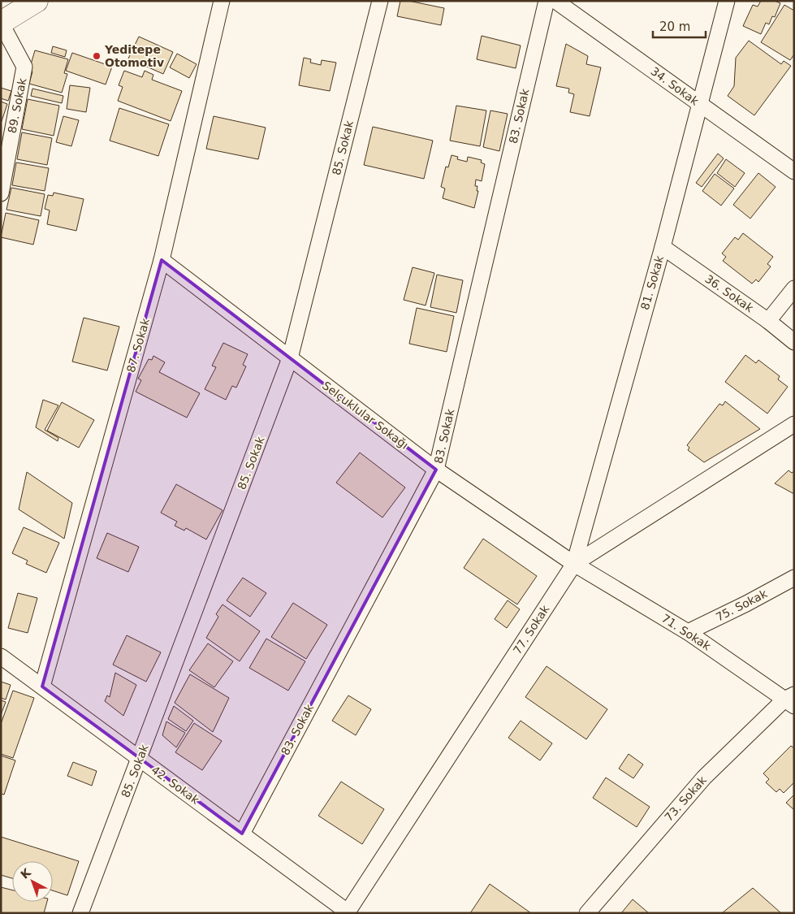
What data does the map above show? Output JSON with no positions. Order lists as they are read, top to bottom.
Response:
{
  "streets": {
    "street": [
      "34. Sokak",
      "89. Sokak",
      "83. Sokak",
      "85. Sokak",
      "81. Sokak",
      "36. Sokak",
      "87. Sokak",
      "Selçuklular Sokağı",
      "75. Sokak",
      "77. Sokak",
      "71. Sokak",
      "42. Sokak",
      "73. Sokak"
    ]
  },
  "crossings": [
    ["34. Sokak", "81. Sokak"],
    ["83. Sokak", "Selçuklular Sokağı"],
    ["83. Sokak", "42. Sokak"],
    ["85. Sokak", "Selçuklular Sokağı"],
    ["85. Sokak", "42. Sokak"],
    ["81. Sokak", "36. Sokak"],
    ["81. Sokak", "Selçuklular Sokağı"],
    ["81. Sokak", "77. Sokak"],
    ["81. Sokak", "71. Sokak"],
    ["87. Sokak", "Selçuklular Sokağı"],
    ["87. Sokak", "42. Sokak"],
    ["Selçuklular Sokağı", "77. Sokak"],
    ["Selçuklular Sokağı", "71. Sokak"],
    ["75. Sokak", "71. Sokak"],
    ["77. Sokak", "71. Sokak"],
    ["77. Sokak", "42. Sokak"],
    ["71. Sokak", "73. Sokak"]
  ],
  "places": ["Yeditepe Otomotiv"],
  "scale_bar": "20 m",
  "north": "top left"
}
